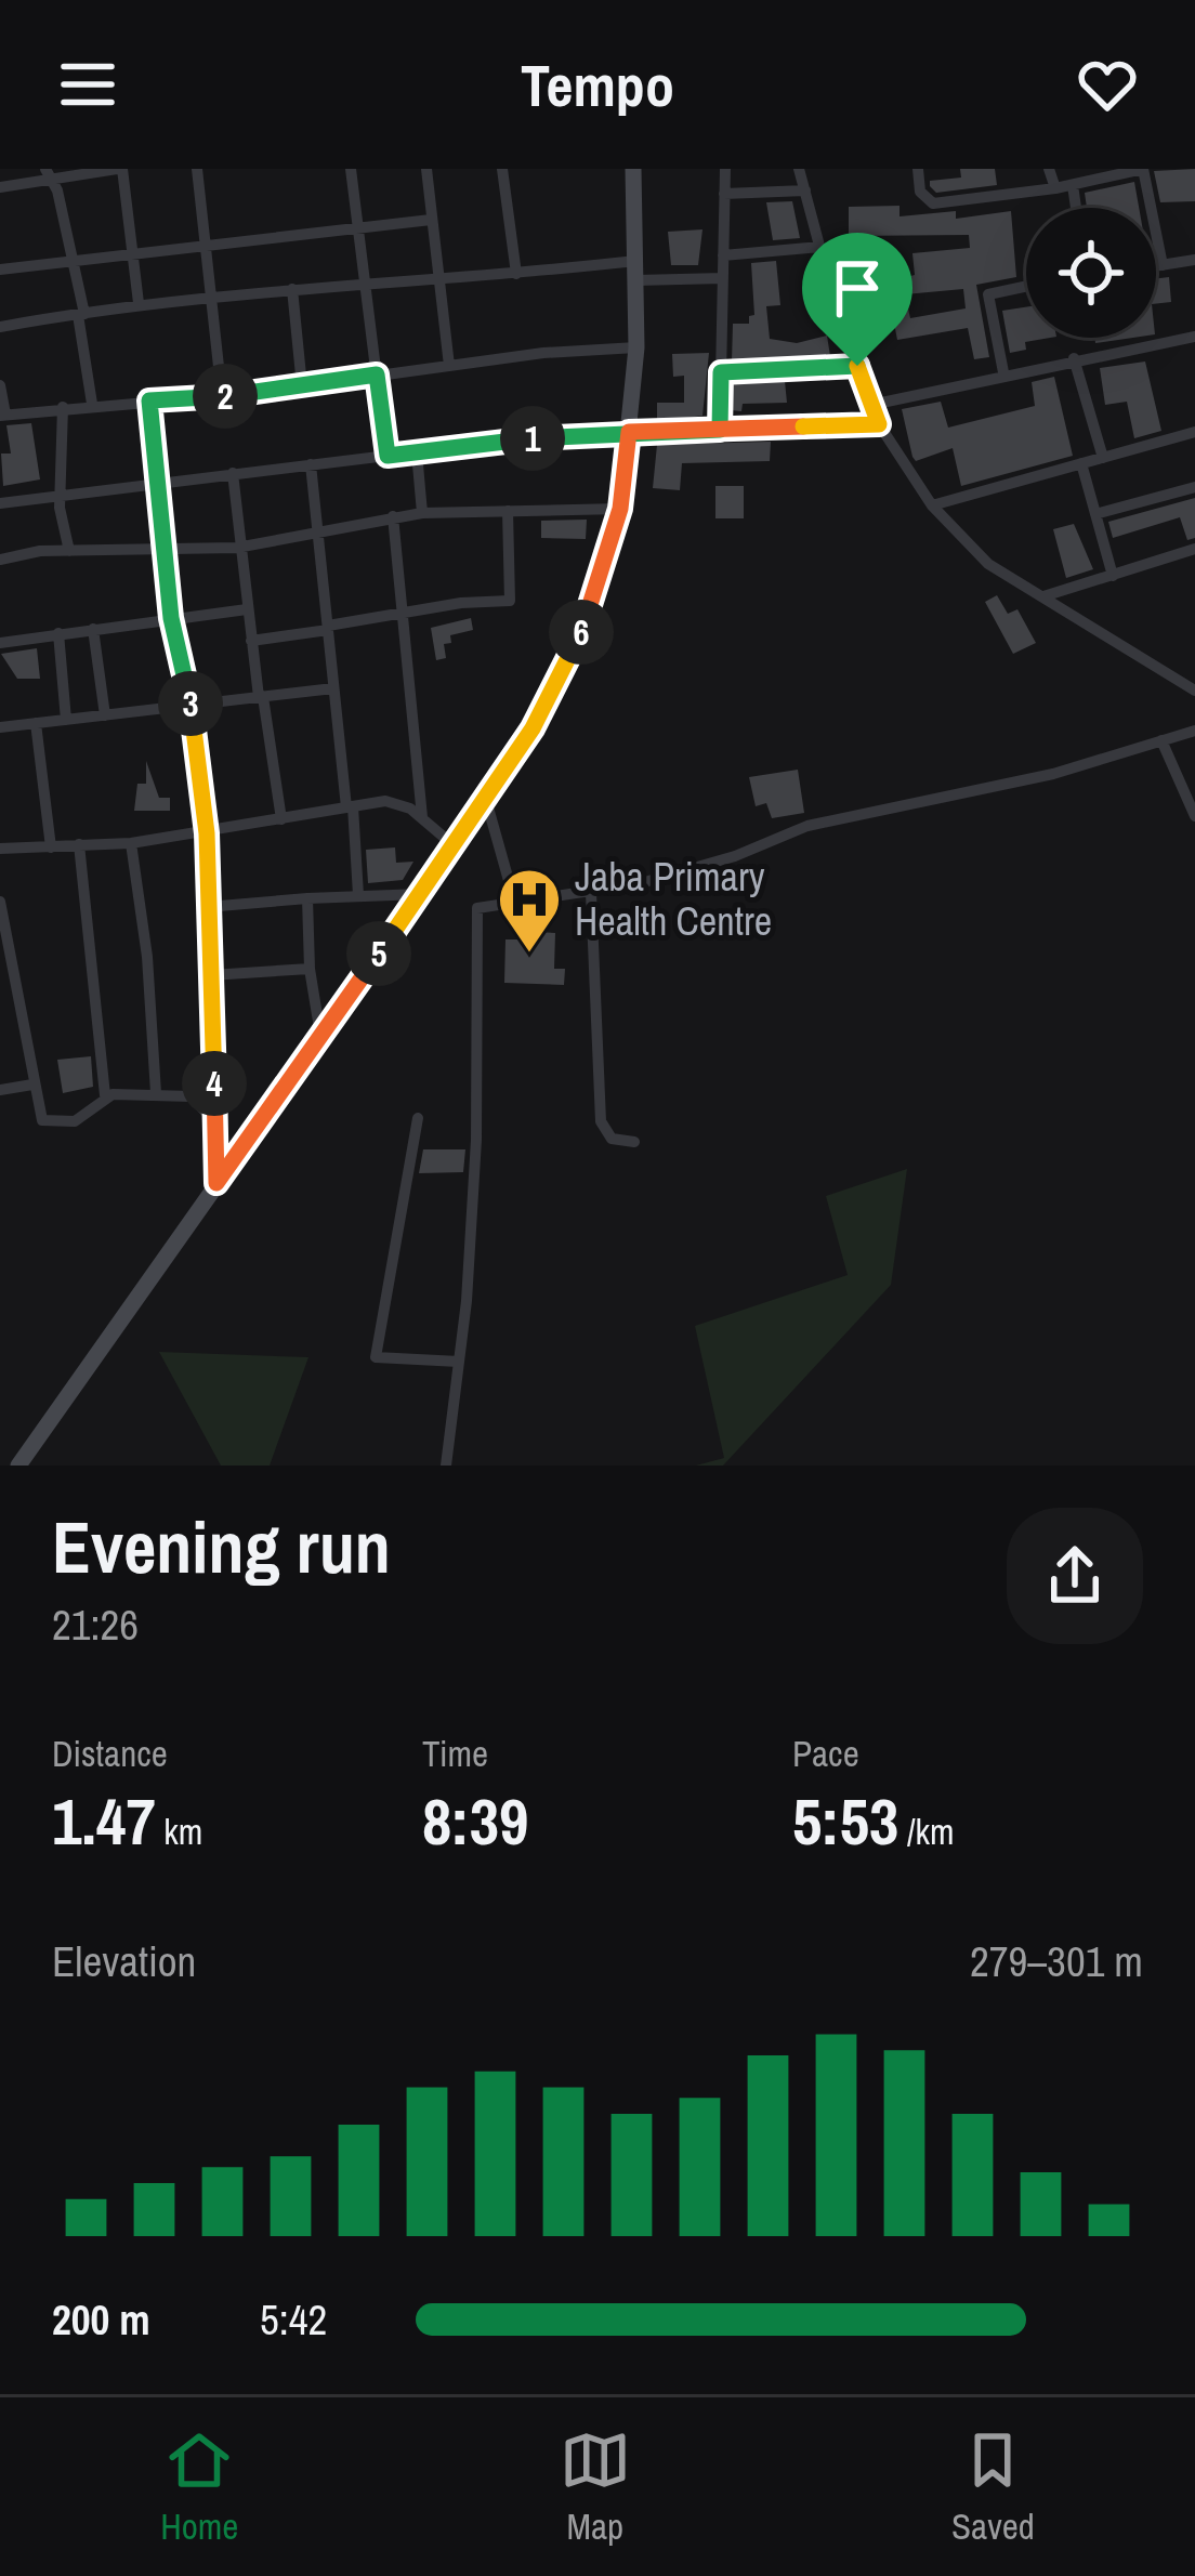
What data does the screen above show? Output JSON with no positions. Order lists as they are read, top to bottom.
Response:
{
  "places": {
    "hospital": ["Jaba Primary Health Centre"]
  },
  "page": {
    "header": "Tempo",
    "pins": [
      "2",
      "1",
      "6",
      "3",
      "5",
      "4"
    ],
    "heading": ["Evening run", "21:26"],
    "stats": [
      ["Distance", "1.47 km"],
      ["Time", "8:39"],
      ["Pace", "5:53 /km"]
    ],
    "chart": ["Elevation", "279–301 m"],
    "list": [
      {
        "name": "200 m",
        "note": "5:42"
      }
    ],
    "tabs": ["Home", "Map", "Saved"]
  }
}
